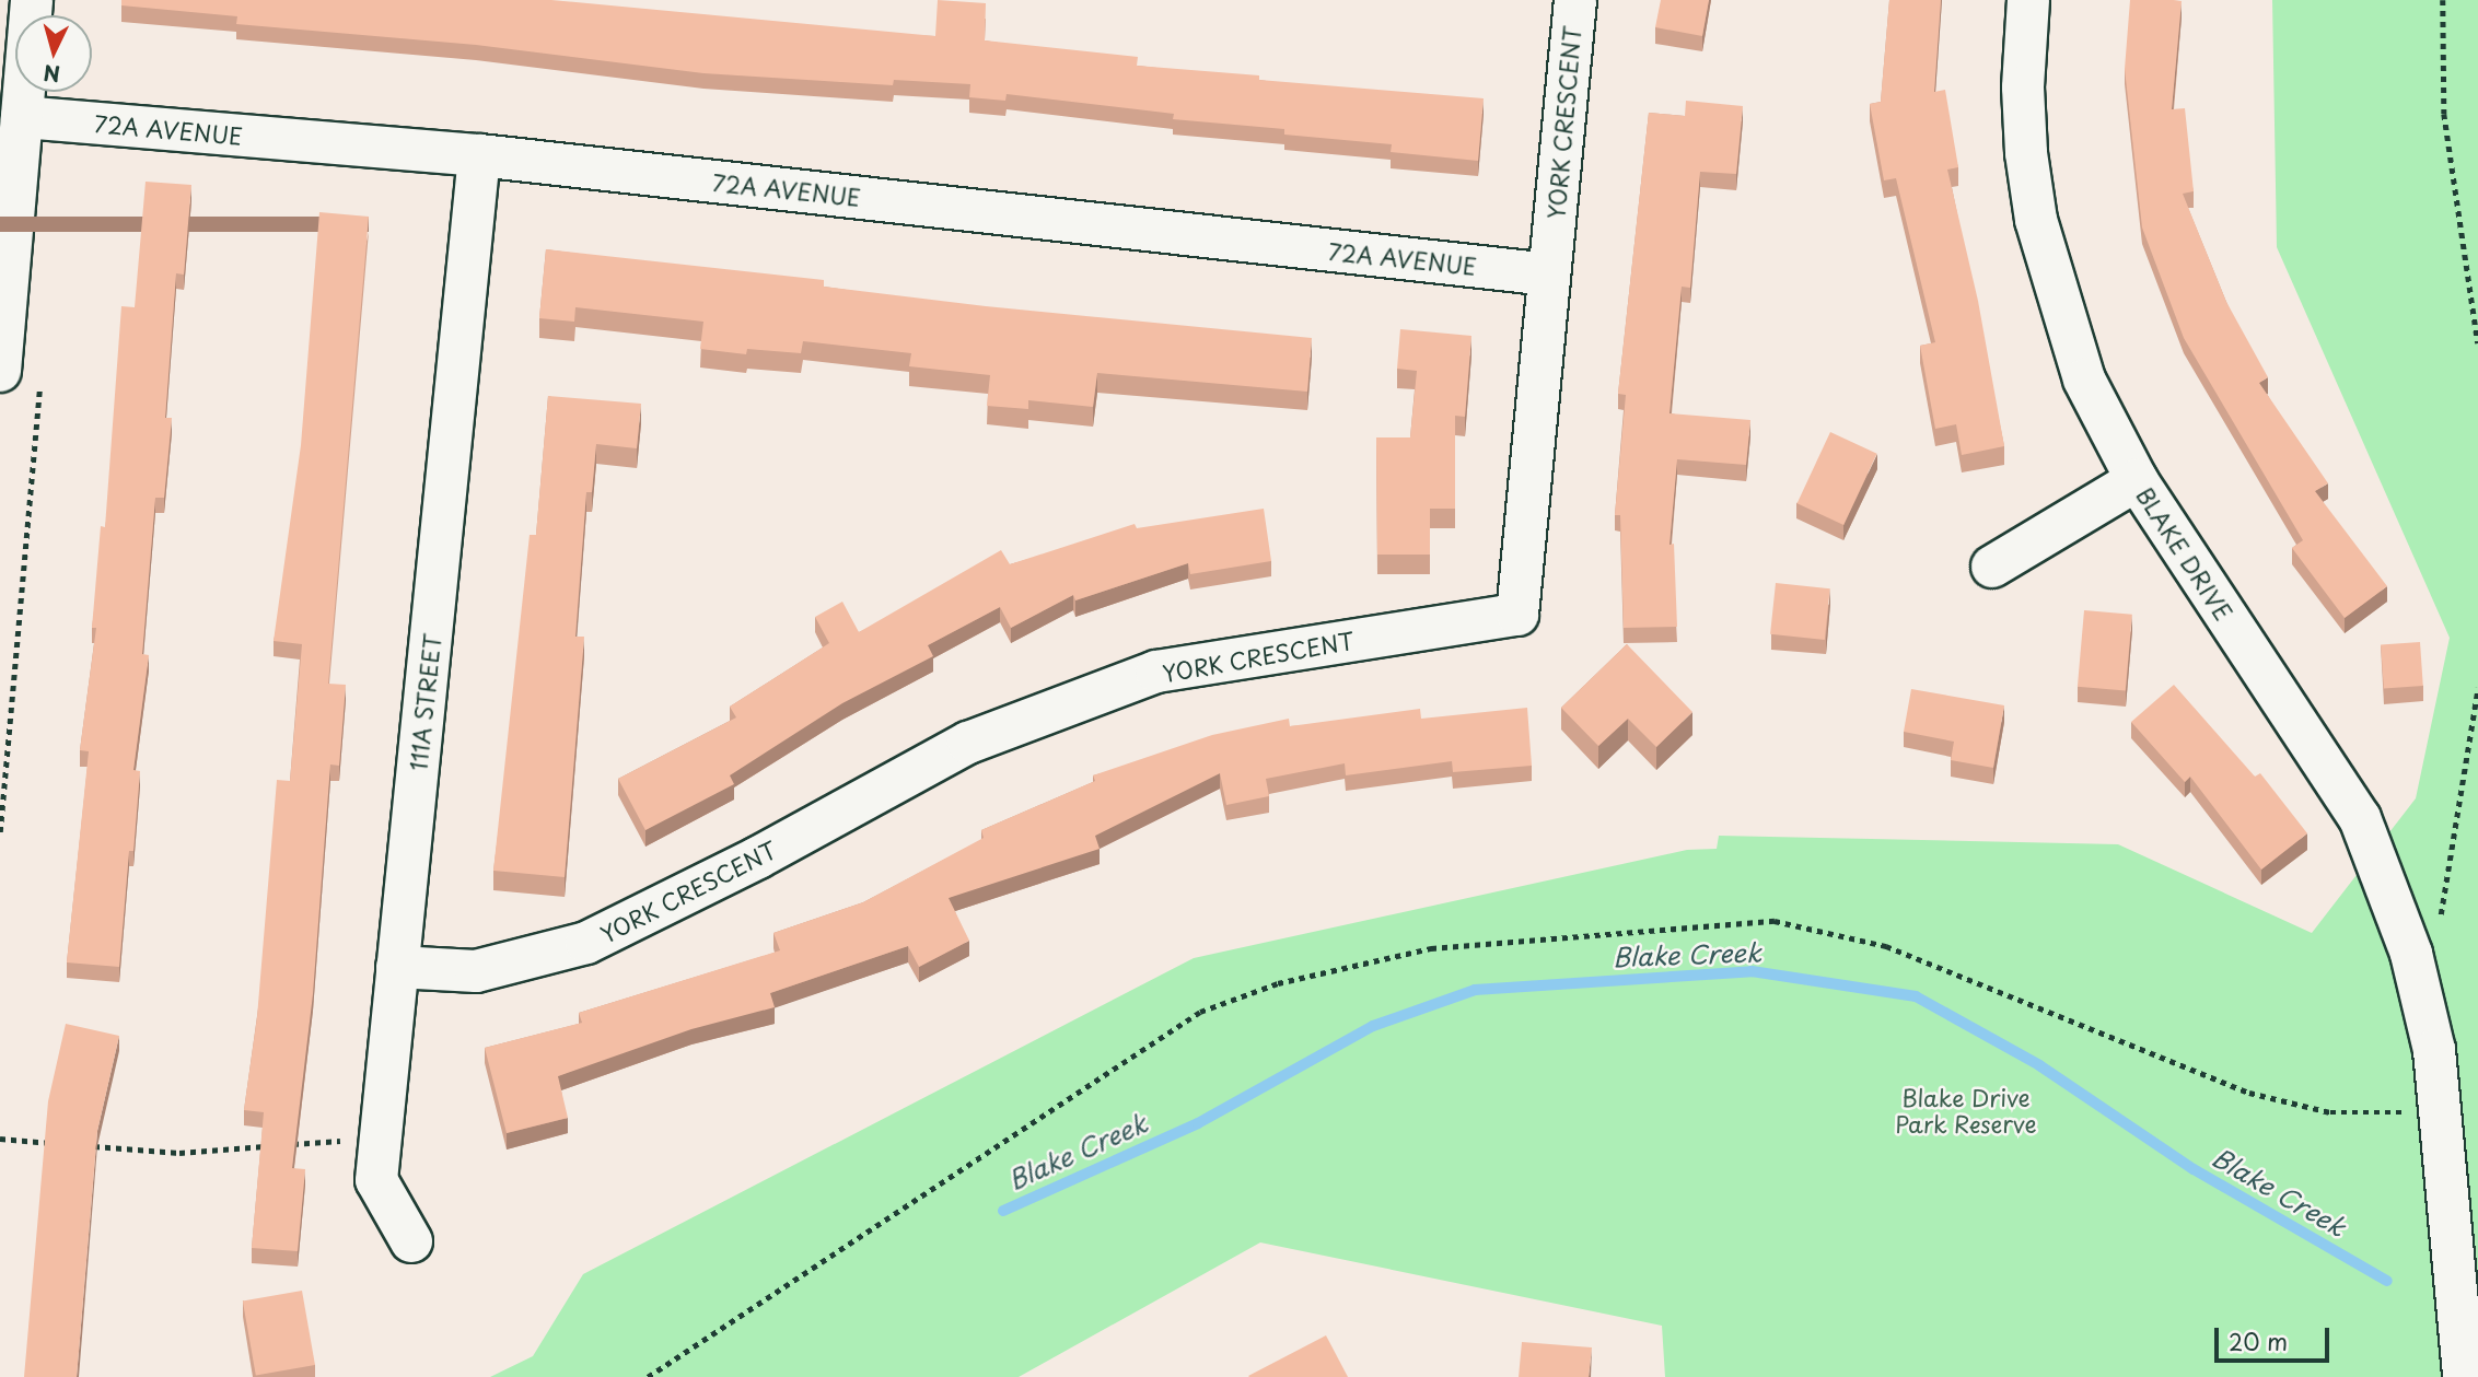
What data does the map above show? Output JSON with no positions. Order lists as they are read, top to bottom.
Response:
{
  "streets": {
    "street": [
      "YORK CRESCENT",
      "72A AVENUE",
      "BLAKE DRIVE",
      "111A STREET"
    ]
  },
  "crossings": [
    ["YORK CRESCENT", "72A AVENUE"],
    ["YORK CRESCENT", "111A STREET"],
    ["72A AVENUE", "111A STREET"]
  ],
  "water": ["Blake Creek"],
  "parks": ["Blake Drive Park Reserve"],
  "scale_bar": "20 m",
  "north": "bottom"
}
